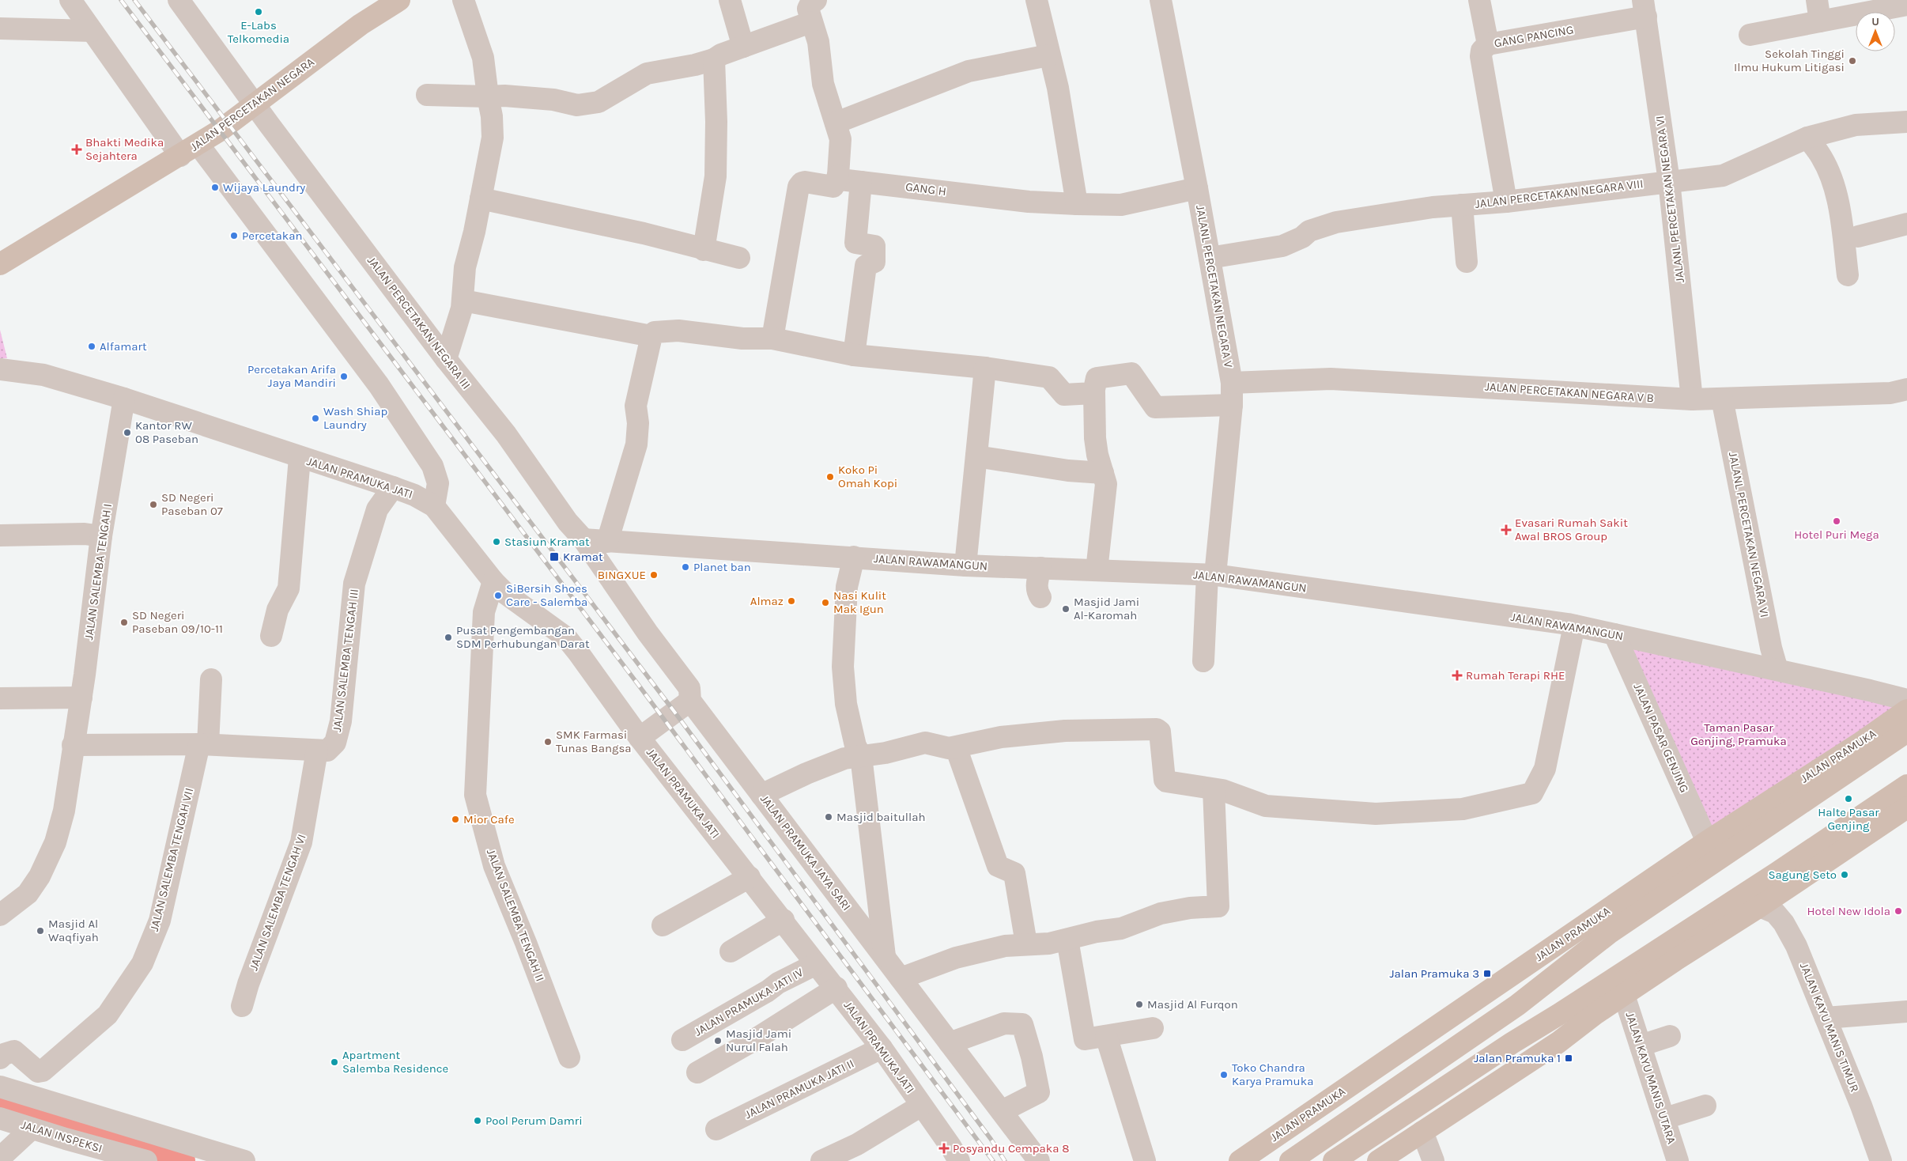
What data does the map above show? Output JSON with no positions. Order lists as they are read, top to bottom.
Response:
{
  "streets": {
    "main road": ["JALAN PERCETAKAN NEGARA", "JALAN PRAMUKA"],
    "street": [
      "GANG PANCING",
      "GANG H",
      "JALAN PERCETAKAN NEGARA VIII",
      "JALANL PERCETAKAN NEGARA VI",
      "JALANL PERCETAKAN NEGARA V",
      "JALAN PERCETAKAN NEGARA III",
      "JALAN PERCETAKAN NEGARA V B",
      "JALAN PRAMUKA JATI",
      "JALAN RAWAMANGUN",
      "JALAN SALEMBA TENGAH I",
      "JALAN SALEMBA TENGAH III",
      "JALAN PASAR GENJING",
      "JALAN PRAMUKA JAYA SARI",
      "JALAN SALEMBA TENGAH VII",
      "JALAN SALEMBA TENGAH VI",
      "JALAN SALEMBA TENGAH II",
      "JALAN PRAMUKA JATI IV",
      "JALAN KAYU MANIS TIMUR",
      "JALAN KAYU MANIS UTARA",
      "JALAN PRAMUKA JATI II",
      "JALAN INSPEKSI"
    ]
  },
  "crossings": [
    ["GANG PANCING", "JALAN PERCETAKAN NEGARA VIII"],
    ["GANG PANCING", "JALANL PERCETAKAN NEGARA VI"],
    ["JALAN PERCETAKAN NEGARA", "JALAN PERCETAKAN NEGARA III"],
    ["GANG H", "JALANL PERCETAKAN NEGARA V"],
    ["JALAN PERCETAKAN NEGARA VIII", "JALANL PERCETAKAN NEGARA VI"],
    ["JALAN PERCETAKAN NEGARA VIII", "JALANL PERCETAKAN NEGARA V"],
    ["JALANL PERCETAKAN NEGARA VI", "JALAN PERCETAKAN NEGARA V B"],
    ["JALANL PERCETAKAN NEGARA VI", "JALAN RAWAMANGUN"],
    ["JALANL PERCETAKAN NEGARA V", "JALAN PERCETAKAN NEGARA V B"],
    ["JALANL PERCETAKAN NEGARA V", "JALAN RAWAMANGUN"],
    ["JALAN PERCETAKAN NEGARA III", "JALAN RAWAMANGUN"],
    ["JALAN PERCETAKAN NEGARA III", "JALAN PRAMUKA JAYA SARI"],
    ["JALAN PRAMUKA JATI", "JALAN SALEMBA TENGAH I"],
    ["JALAN PRAMUKA JATI", "JALAN SALEMBA TENGAH III"],
    ["JALAN PRAMUKA JATI", "JALAN SALEMBA TENGAH II"],
    ["JALAN PRAMUKA JATI", "JALAN PRAMUKA JATI IV"],
    ["JALAN PRAMUKA JATI", "JALAN PRAMUKA JATI II"],
    ["JALAN RAWAMANGUN", "JALAN PASAR GENJING"],
    ["JALAN RAWAMANGUN", "JALAN PRAMUKA JAYA SARI"],
    ["JALAN SALEMBA TENGAH I", "JALAN SALEMBA TENGAH III"],
    ["JALAN SALEMBA TENGAH III", "JALAN SALEMBA TENGAH VII"],
    ["JALAN SALEMBA TENGAH III", "JALAN SALEMBA TENGAH VI"],
    ["JALAN PASAR GENJING", "JALAN PRAMUKA"]
  ],
  "parks": ["Taman Pasar Genjing, Pramuka"],
  "places": {
    "other": [
      "E-Labs Telkomedia",
      "Sekolah Tinggi Ilmu Hukum Litigasi",
      "Wijaya Laundry",
      "Percetakan",
      "Alfamart",
      "Percetakan Arifa Jaya Mandiri",
      "Wash Shiap Laundry",
      "Kantor RW 08 Paseban",
      "Koko Pi Omah Kopi",
      "SD Negeri Paseban 07",
      "Hotel Puri Mega",
      "Stasiun Kramat",
      "Planet ban",
      "BINGXUE",
      "SiBersih Shoes Care - Salemba",
      "Almaz",
      "Nasi Kulit Mak Igun",
      "Masjid Jami Al-Karomah",
      "SD Negeri Paseban 09/10-11",
      "Pusat Pengembangan SDM Perhubungan Darat",
      "SMK Farmasi Tunas Bangsa",
      "Halte Pasar Genjing",
      "Masjid baitullah",
      "Mior Cafe",
      "Sagung Seto",
      "Hotel New Idola",
      "Masjid Al Waqfiyah",
      "Masjid Al Furqon",
      "Masjid Jami Nurul Falah",
      "Apartment Salemba Residence",
      "Toko Chandra Karya Pramuka",
      "Pool Perum Damri"
    ],
    "health": [
      "Bhakti Medika Sejahtera",
      "Evasari Rumah Sakit Awal BROS Group",
      "Rumah Terapi RHE",
      "Posyandu Cempaka 8"
    ],
    "transit": ["Kramat", "Jalan Pramuka 3", "Jalan Pramuka 1"]
  },
  "north": "top"
}
